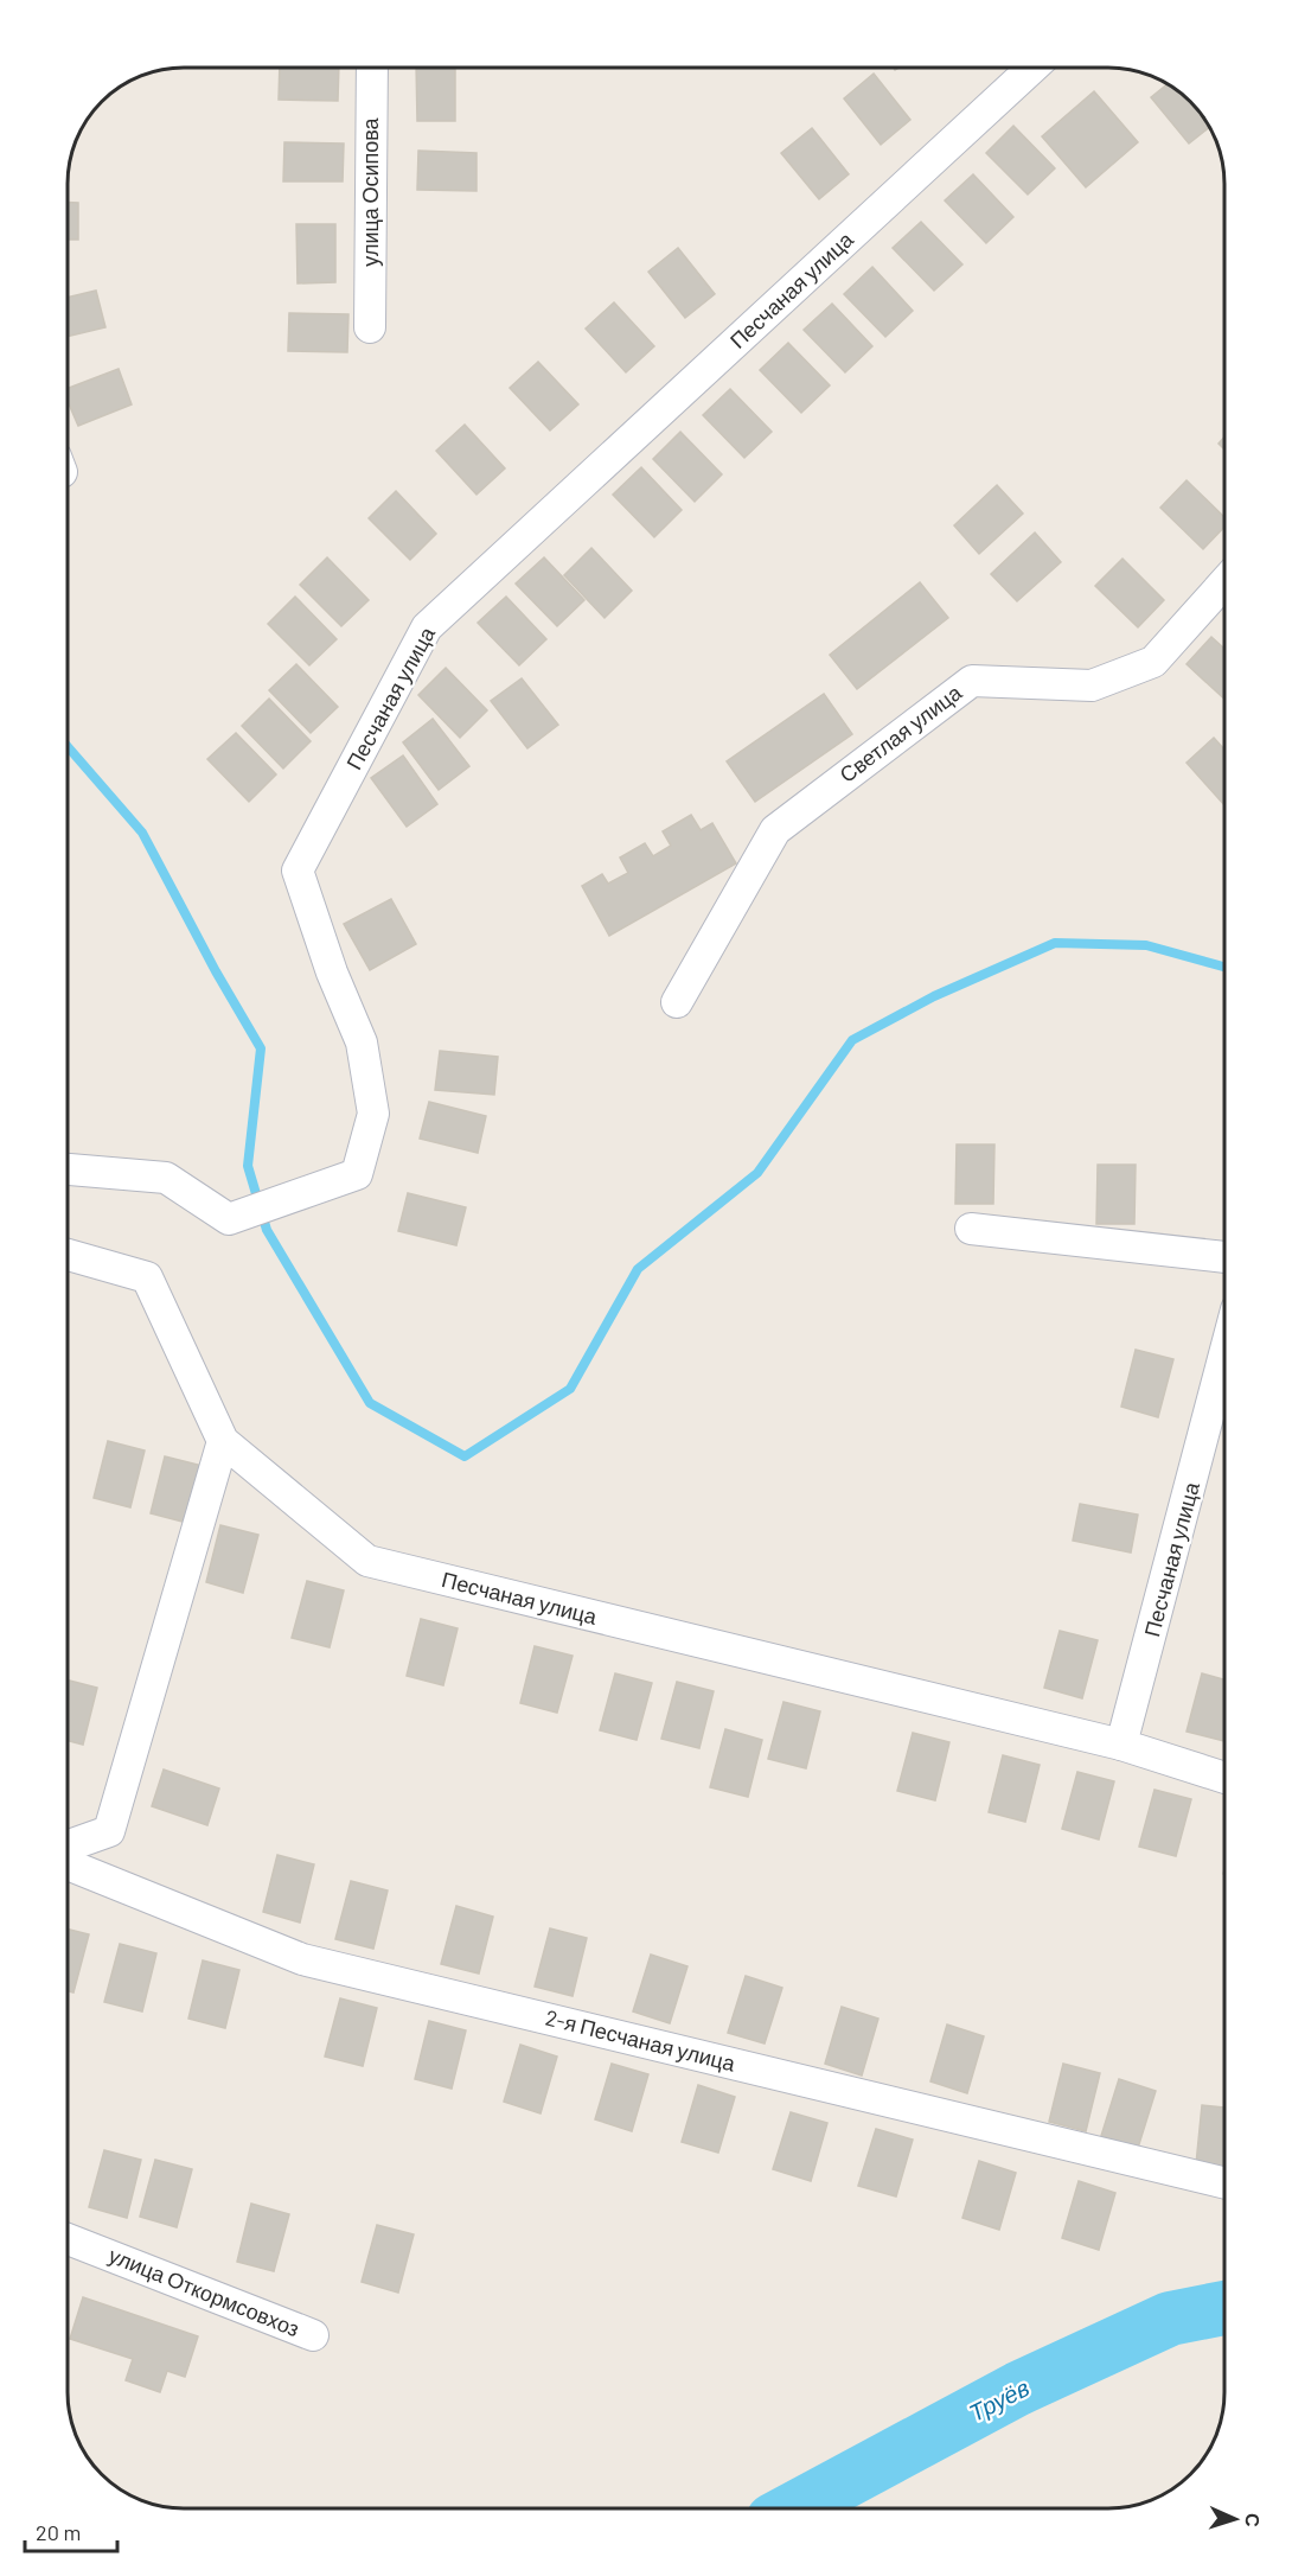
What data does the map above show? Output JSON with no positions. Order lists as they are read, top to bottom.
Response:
{
  "streets": {
    "street": [
      "улица Осипова",
      "Песчаная улица",
      "Светлая улица",
      "2-я Песчаная улица",
      "улица Откормсовхоз"
    ]
  },
  "water": ["Труёв"],
  "scale_bar": "20 m",
  "north": "right"
}
